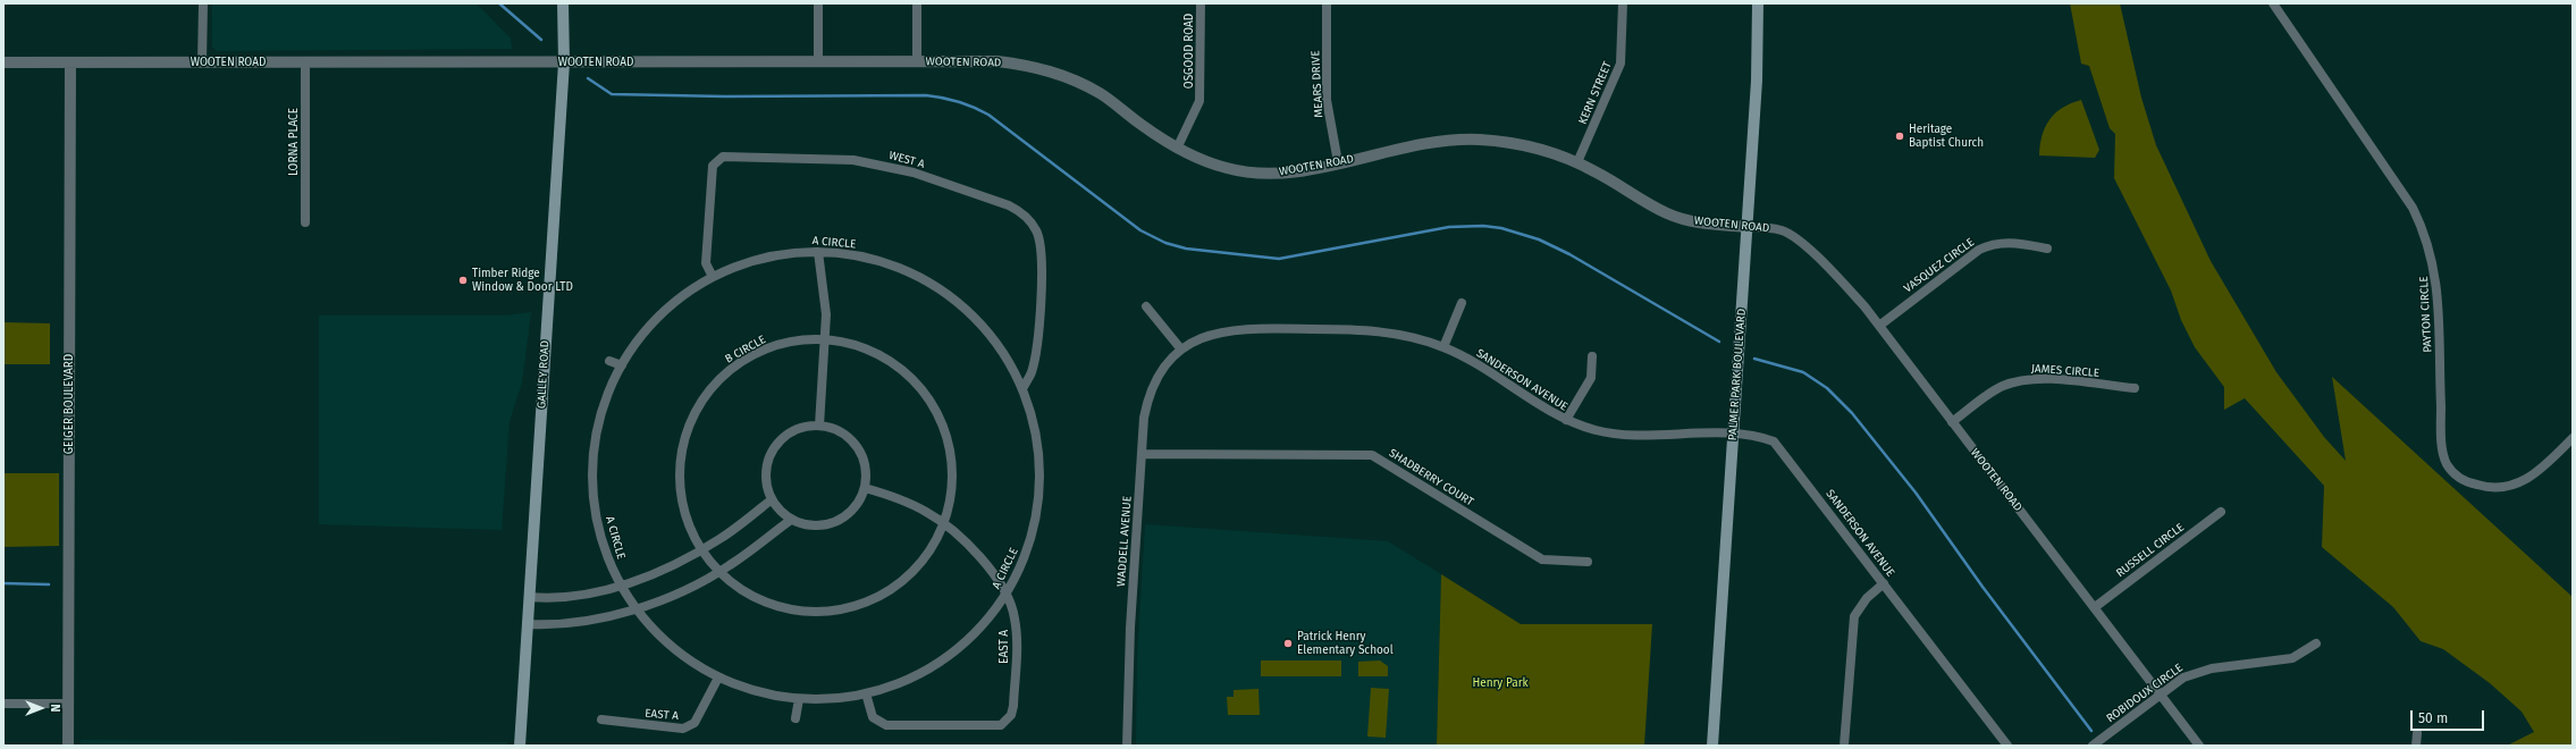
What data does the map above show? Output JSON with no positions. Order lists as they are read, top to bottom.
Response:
{
  "streets": {
    "main road": ["GALLEY ROAD", "PALMER PARK BOULEVARD"],
    "street": [
      "OSGOOD ROAD",
      "WOOTEN ROAD",
      "MEARS DRIVE",
      "KERN STREET",
      "LORNA PLACE",
      "WEST A",
      "A CIRCLE",
      "VASQUEZ CIRCLE",
      "PAYTON CIRCLE",
      "B CIRCLE",
      "JAMES CIRCLE",
      "SANDERSON AVENUE",
      "GEIGER BOULEVARD",
      "SHADBERRY COURT",
      "WADDELL AVENUE",
      "RUSSELL CIRCLE",
      "EAST A",
      "ROBIDOUX CIRCLE"
    ]
  },
  "crossings": [
    ["OSGOOD ROAD", "WOOTEN ROAD"],
    ["WOOTEN ROAD", "MEARS DRIVE"],
    ["WOOTEN ROAD", "KERN STREET"],
    ["WOOTEN ROAD", "LORNA PLACE"],
    ["WOOTEN ROAD", "VASQUEZ CIRCLE"],
    ["WOOTEN ROAD", "JAMES CIRCLE"],
    ["WOOTEN ROAD", "GALLEY ROAD"],
    ["WOOTEN ROAD", "PALMER PARK BOULEVARD"],
    ["WOOTEN ROAD", "GEIGER BOULEVARD"],
    ["WOOTEN ROAD", "RUSSELL CIRCLE"],
    ["WOOTEN ROAD", "ROBIDOUX CIRCLE"],
    ["WEST A", "A CIRCLE"],
    ["A CIRCLE", "EAST A"],
    ["B CIRCLE", "EAST A"],
    ["PALMER PARK BOULEVARD", "SANDERSON AVENUE"],
    ["SANDERSON AVENUE", "WADDELL AVENUE"],
    ["SHADBERRY COURT", "WADDELL AVENUE"]
  ],
  "parks": ["Henry Park"],
  "places": ["Heritage Baptist Church", "Timber Ridge Window & Door LTD", "Patrick Henry Elementary School"],
  "scale_bar": "50 m",
  "north": "right"
}
